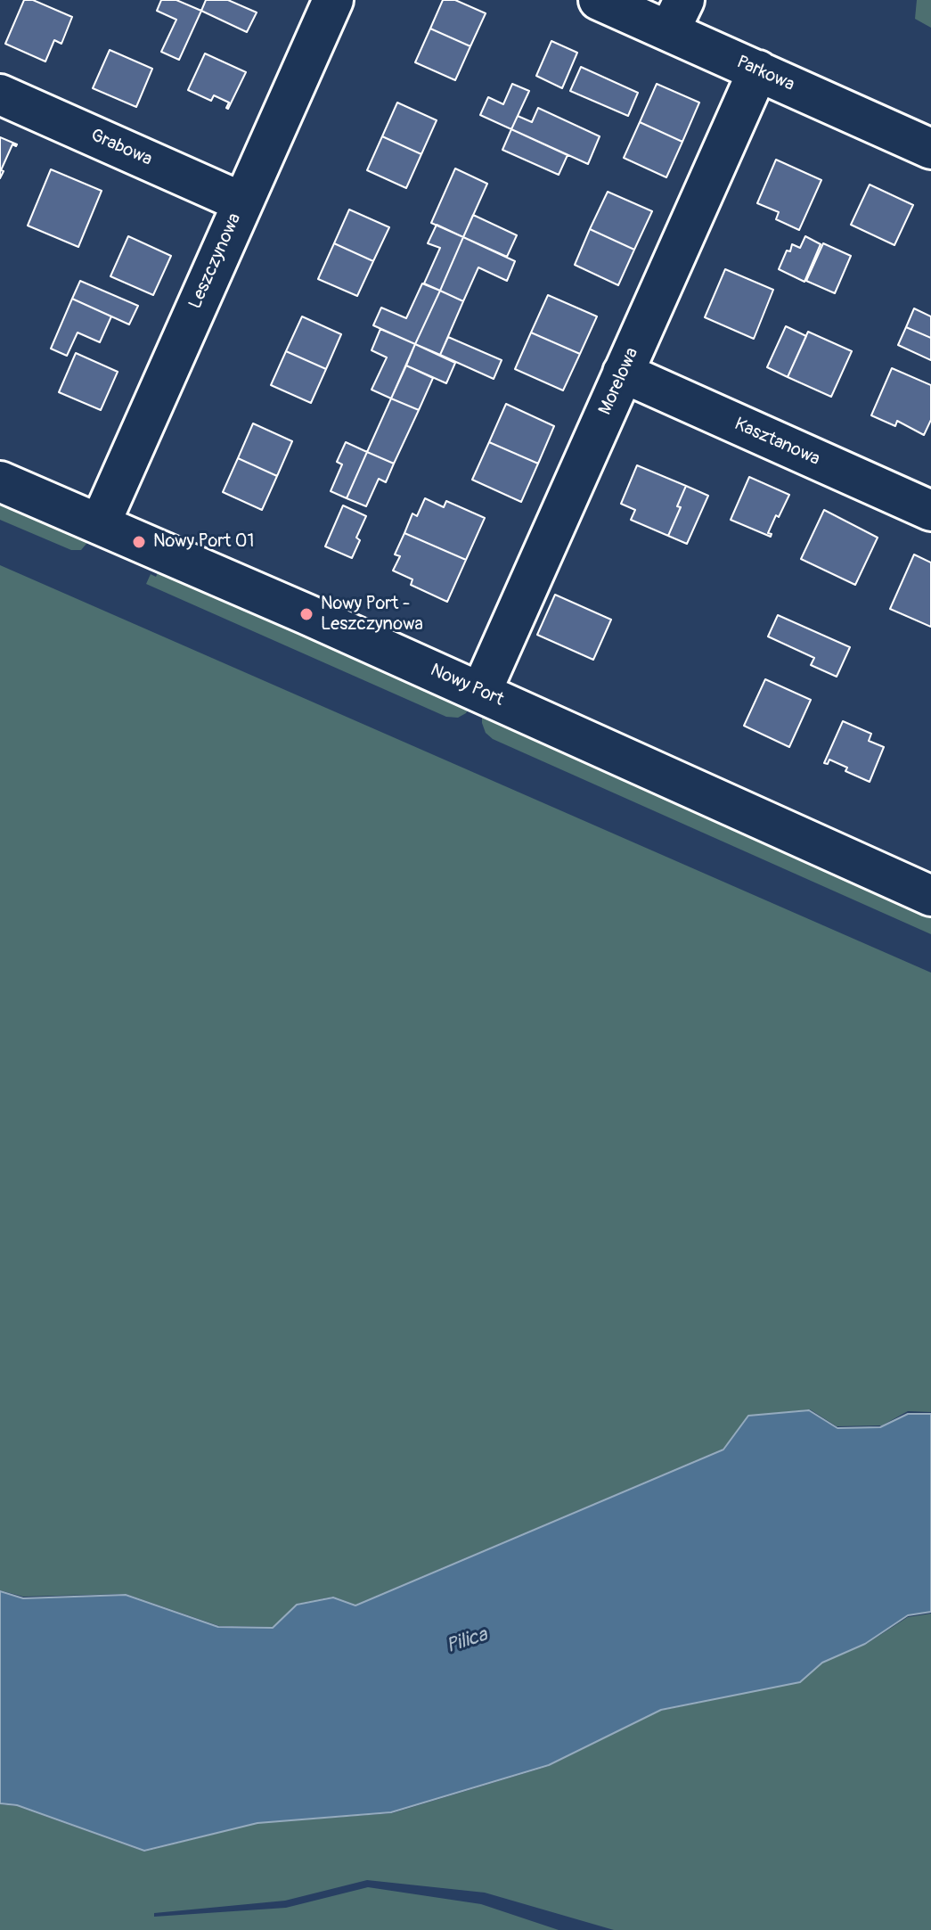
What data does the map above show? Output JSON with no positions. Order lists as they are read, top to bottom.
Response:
{
  "streets": {
    "street": [
      "Parkowa",
      "Grabowa",
      "Leszczynowa",
      "Morelowa",
      "Kasztanowa",
      "Nowy Port"
    ]
  },
  "crossings": [
    ["Parkowa", "Morelowa"],
    ["Grabowa", "Leszczynowa"],
    ["Leszczynowa", "Nowy Port"],
    ["Morelowa", "Kasztanowa"],
    ["Morelowa", "Nowy Port"]
  ],
  "water": ["Pilica"],
  "places": ["Nowy Port 01", "Nowy Port - Leszczynowa"]
}
